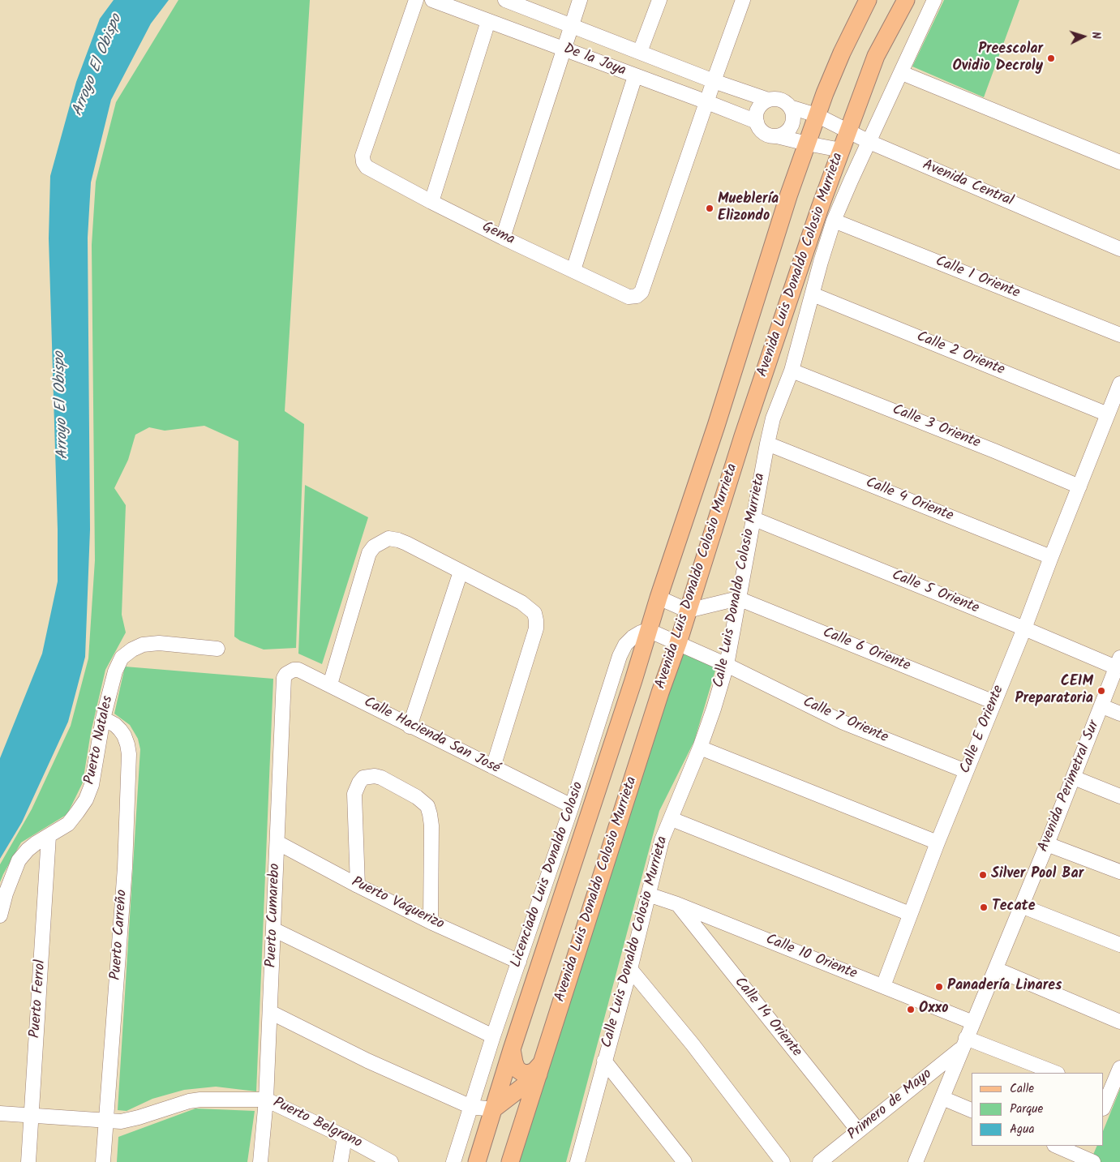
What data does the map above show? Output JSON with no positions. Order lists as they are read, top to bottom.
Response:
{
  "streets": {
    "main road": ["Avenida Luis Donaldo Colosio Murrieta"],
    "street": [
      "De la Joya",
      "Avenida Central",
      "Gema",
      "Calle 1 Oriente",
      "Calle 2 Oriente",
      "Calle 3 Oriente",
      "Calle 4 Oriente",
      "Calle Luis Donaldo Colosio Murrieta",
      "Calle 5 Oriente",
      "Calle 6 Oriente",
      "Calle 7 Oriente",
      "Calle E Oriente",
      "Calle Hacienda San José",
      "Puerto Natales",
      "Avenida Perimetral Sur",
      "Licenciado Luis Donaldo Colosio",
      "Puerto Vaquerizo",
      "Puerto Cumarebo",
      "Puerto Carreño",
      "Calle 10 Oriente",
      "Puerto Ferrol",
      "Calle 14 Oriente",
      "Primero de Mayo",
      "Puerto Belgrano"
    ]
  },
  "crossings": [
    ["De la Joya", "Avenida Central"],
    ["De la Joya", "Gema"],
    ["De la Joya", "Avenida Luis Donaldo Colosio Murrieta"],
    ["Avenida Central", "Avenida Luis Donaldo Colosio Murrieta"],
    ["Avenida Central", "Calle Luis Donaldo Colosio Murrieta"],
    ["Avenida Luis Donaldo Colosio Murrieta", "Calle 7 Oriente"],
    ["Avenida Luis Donaldo Colosio Murrieta", "Licenciado Luis Donaldo Colosio"],
    ["Calle 1 Oriente", "Calle Luis Donaldo Colosio Murrieta"],
    ["Calle 2 Oriente", "Calle Luis Donaldo Colosio Murrieta"],
    ["Calle 2 Oriente", "Calle E Oriente"],
    ["Calle 3 Oriente", "Calle Luis Donaldo Colosio Murrieta"],
    ["Calle 3 Oriente", "Calle E Oriente"],
    ["Calle 4 Oriente", "Calle Luis Donaldo Colosio Murrieta"],
    ["Calle 4 Oriente", "Calle E Oriente"],
    ["Calle Luis Donaldo Colosio Murrieta", "Calle 5 Oriente"],
    ["Calle Luis Donaldo Colosio Murrieta", "Calle 6 Oriente"],
    ["Calle Luis Donaldo Colosio Murrieta", "Calle 7 Oriente"],
    ["Calle Luis Donaldo Colosio Murrieta", "Calle 10 Oriente"],
    ["Calle 5 Oriente", "Calle E Oriente"],
    ["Calle 5 Oriente", "Avenida Perimetral Sur"],
    ["Calle 6 Oriente", "Calle E Oriente"],
    ["Calle 7 Oriente", "Calle E Oriente"],
    ["Calle E Oriente", "Calle 10 Oriente"],
    ["Calle Hacienda San José", "Licenciado Luis Donaldo Colosio"],
    ["Calle Hacienda San José", "Puerto Cumarebo"],
    ["Puerto Natales", "Puerto Carreño"],
    ["Puerto Natales", "Puerto Ferrol"],
    ["Avenida Perimetral Sur", "Calle 10 Oriente"],
    ["Avenida Perimetral Sur", "Primero de Mayo"],
    ["Licenciado Luis Donaldo Colosio", "Puerto Vaquerizo"],
    ["Puerto Vaquerizo", "Puerto Cumarebo"],
    ["Puerto Cumarebo", "Puerto Belgrano"],
    ["Puerto Carreño", "Puerto Belgrano"],
    ["Calle 10 Oriente", "Calle 14 Oriente"],
    ["Puerto Ferrol", "Puerto Belgrano"],
    ["Calle 14 Oriente", "Primero de Mayo"]
  ],
  "water": ["Arroyo El Obispo"],
  "places": [
    "Preescolar Ovidio Decroly",
    "Mueblería Elizondo",
    "CEIM Preparatoria",
    "Silver Pool Bar",
    "Tecate",
    "Panadería Linares",
    "Oxxo"
  ],
  "legend": ["Calle", "Parque", "Agua"],
  "north": "right"
}
